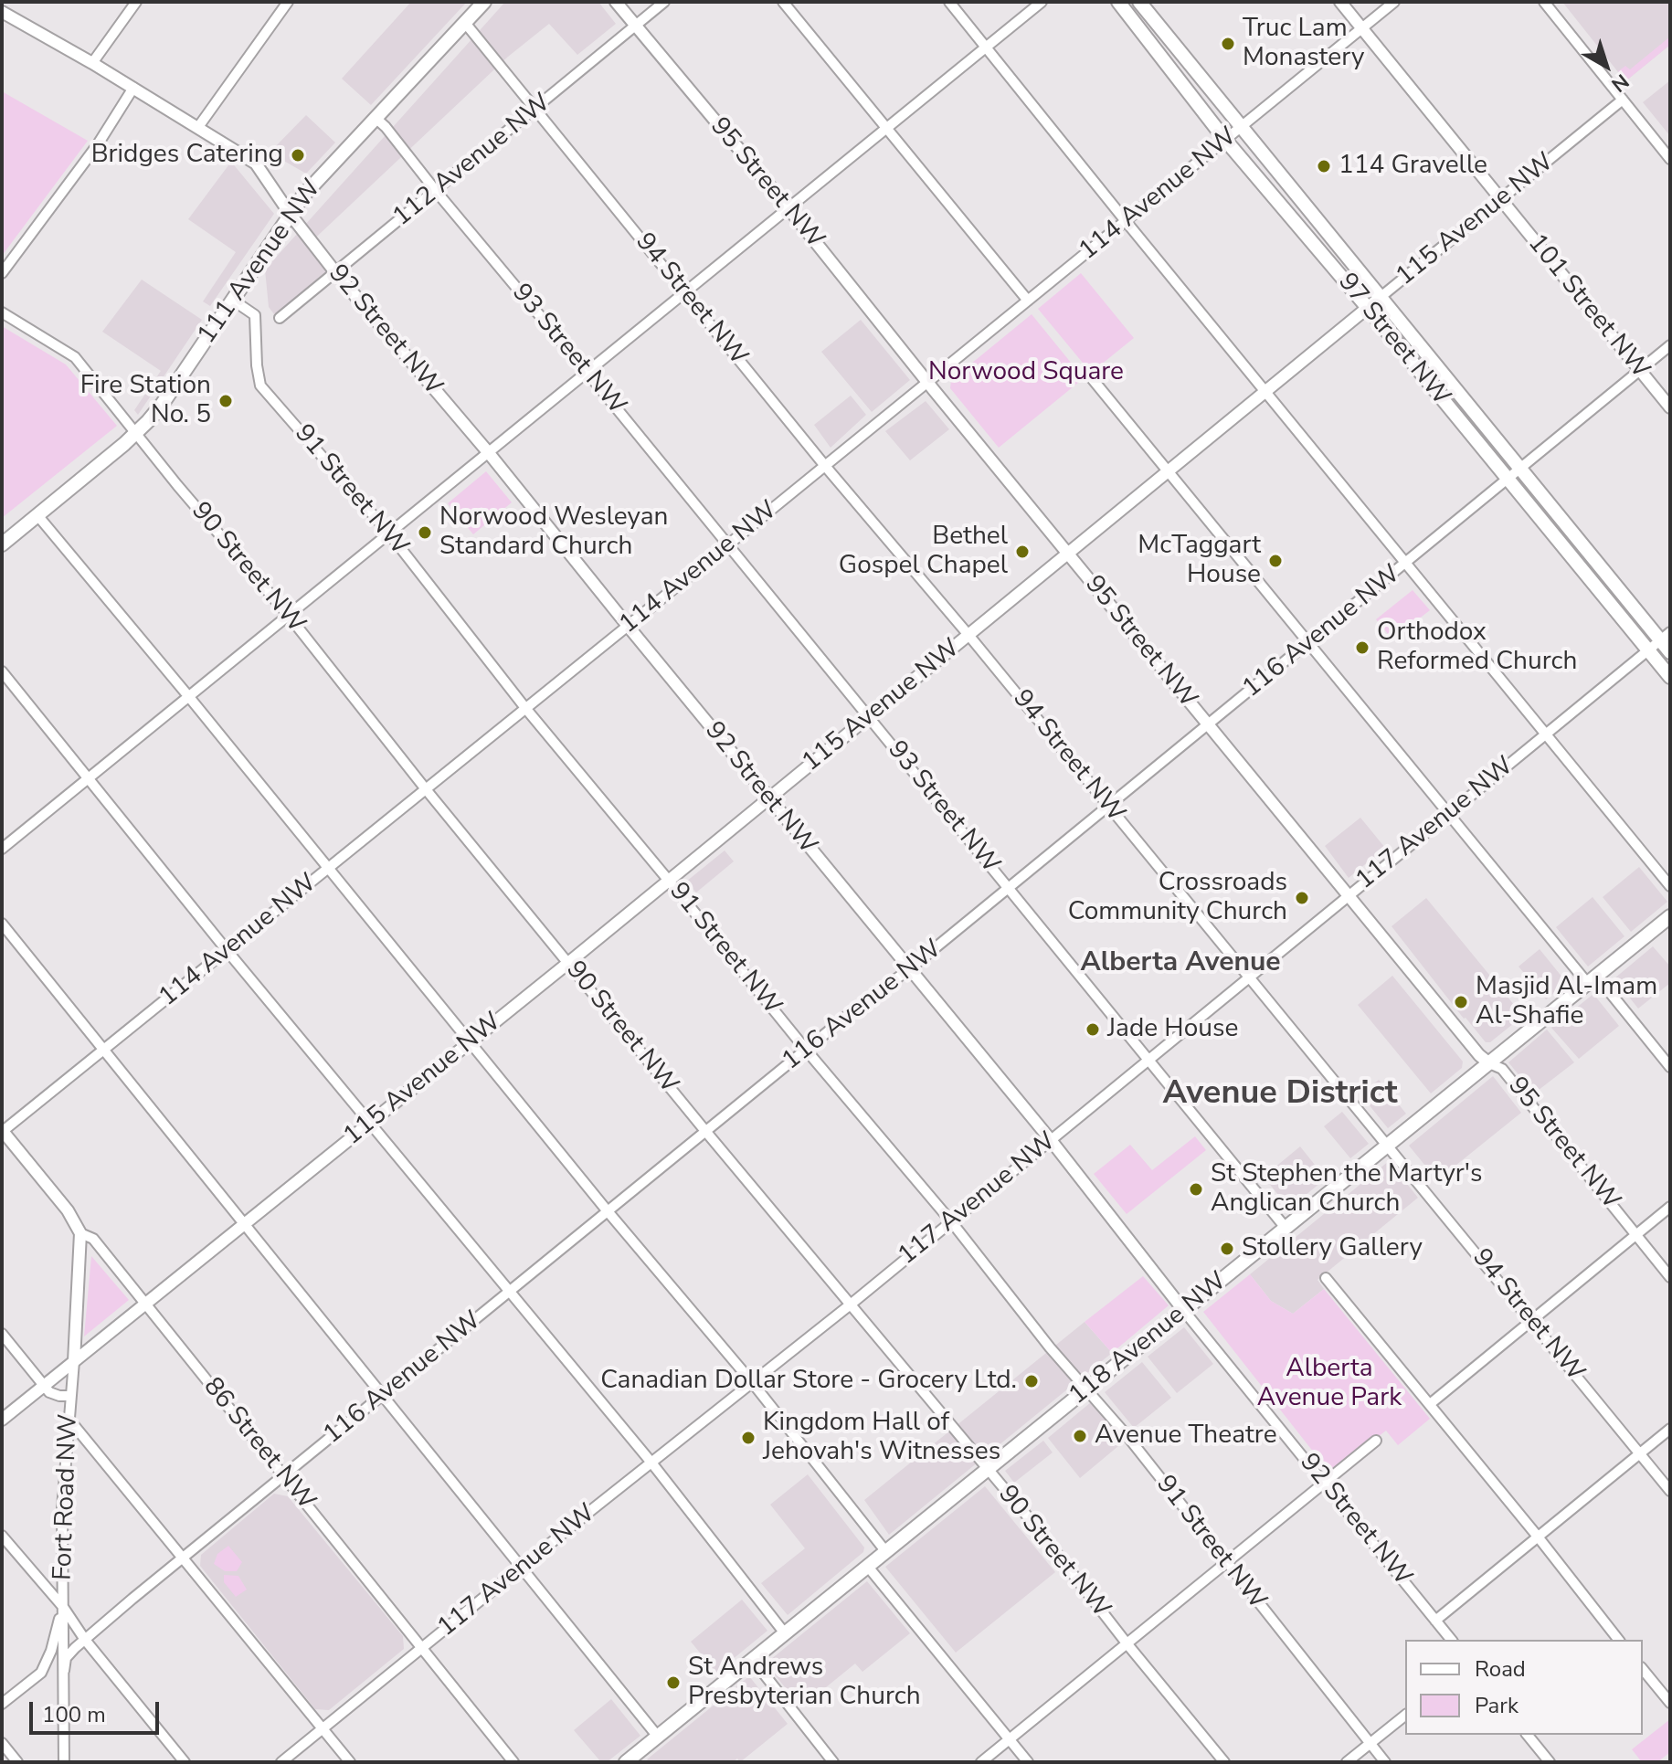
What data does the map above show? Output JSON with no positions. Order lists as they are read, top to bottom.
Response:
{
  "streets": {
    "main road": ["111 Avenue NW", "97 Street NW", "118 Avenue NW"],
    "street": [
      "112 Avenue NW",
      "95 Street NW",
      "114 Avenue NW",
      "115 Avenue NW",
      "94 Street NW",
      "101 Street NW",
      "92 Street NW",
      "93 Street NW",
      "91 Street NW",
      "90 Street NW",
      "116 Avenue NW",
      "117 Avenue NW",
      "86 Street NW",
      "Fort Road NW"
    ]
  },
  "crossings": [
    ["112 Avenue NW", "95 Street NW"],
    ["112 Avenue NW", "94 Street NW"],
    ["112 Avenue NW", "92 Street NW"],
    ["112 Avenue NW", "93 Street NW"],
    ["95 Street NW", "114 Avenue NW"],
    ["95 Street NW", "115 Avenue NW"],
    ["95 Street NW", "116 Avenue NW"],
    ["95 Street NW", "117 Avenue NW"],
    ["95 Street NW", "118 Avenue NW"],
    ["114 Avenue NW", "94 Street NW"],
    ["114 Avenue NW", "101 Street NW"],
    ["114 Avenue NW", "92 Street NW"],
    ["114 Avenue NW", "97 Street NW"],
    ["114 Avenue NW", "93 Street NW"],
    ["114 Avenue NW", "91 Street NW"],
    ["114 Avenue NW", "90 Street NW"],
    ["114 Avenue NW", "86 Street NW"],
    ["115 Avenue NW", "94 Street NW"],
    ["115 Avenue NW", "101 Street NW"],
    ["115 Avenue NW", "92 Street NW"],
    ["115 Avenue NW", "97 Street NW"],
    ["115 Avenue NW", "93 Street NW"],
    ["115 Avenue NW", "91 Street NW"],
    ["115 Avenue NW", "90 Street NW"],
    ["115 Avenue NW", "86 Street NW"],
    ["115 Avenue NW", "Fort Road NW"],
    ["111 Avenue NW", "94 Street NW"],
    ["111 Avenue NW", "92 Street NW"],
    ["111 Avenue NW", "93 Street NW"],
    ["111 Avenue NW", "91 Street NW"],
    ["111 Avenue NW", "90 Street NW"],
    ["94 Street NW", "116 Avenue NW"],
    ["94 Street NW", "117 Avenue NW"],
    ["94 Street NW", "118 Avenue NW"],
    ["101 Street NW", "116 Avenue NW"],
    ["92 Street NW", "116 Avenue NW"],
    ["92 Street NW", "117 Avenue NW"],
    ["92 Street NW", "118 Avenue NW"],
    ["97 Street NW", "116 Avenue NW"],
    ["97 Street NW", "117 Avenue NW"],
    ["93 Street NW", "116 Avenue NW"],
    ["93 Street NW", "117 Avenue NW"],
    ["93 Street NW", "118 Avenue NW"],
    ["91 Street NW", "116 Avenue NW"],
    ["91 Street NW", "117 Avenue NW"],
    ["91 Street NW", "118 Avenue NW"],
    ["90 Street NW", "116 Avenue NW"],
    ["90 Street NW", "117 Avenue NW"],
    ["90 Street NW", "118 Avenue NW"],
    ["116 Avenue NW", "86 Street NW"],
    ["116 Avenue NW", "Fort Road NW"],
    ["117 Avenue NW", "86 Street NW"],
    ["86 Street NW", "Fort Road NW"]
  ],
  "districts": ["Alberta Avenue", "Avenue District"],
  "parks": ["Norwood Square", "Alberta Avenue Park"],
  "places": [
    "Truc Lam Monastery",
    "Bridges Catering",
    "114 Gravelle",
    "Fire Station No. 5",
    "Norwood Wesleyan Standard Church",
    "Bethel Gospel Chapel",
    "McTaggart House",
    "Orthodox Reformed Church",
    "Crossroads Community Church",
    "Masjid Al-Imam Al-Shafie",
    "Jade House",
    "St Stephen the Martyr's Anglican Church",
    "Stollery Gallery",
    "Canadian Dollar Store - Grocery Ltd.",
    "Avenue Theatre",
    "Kingdom Hall of Jehovah's Witnesses",
    "St Andrews Presbyterian Church"
  ],
  "legend": ["Road", "Park"],
  "scale_bar": "100 m",
  "north": "bottom right"
}
